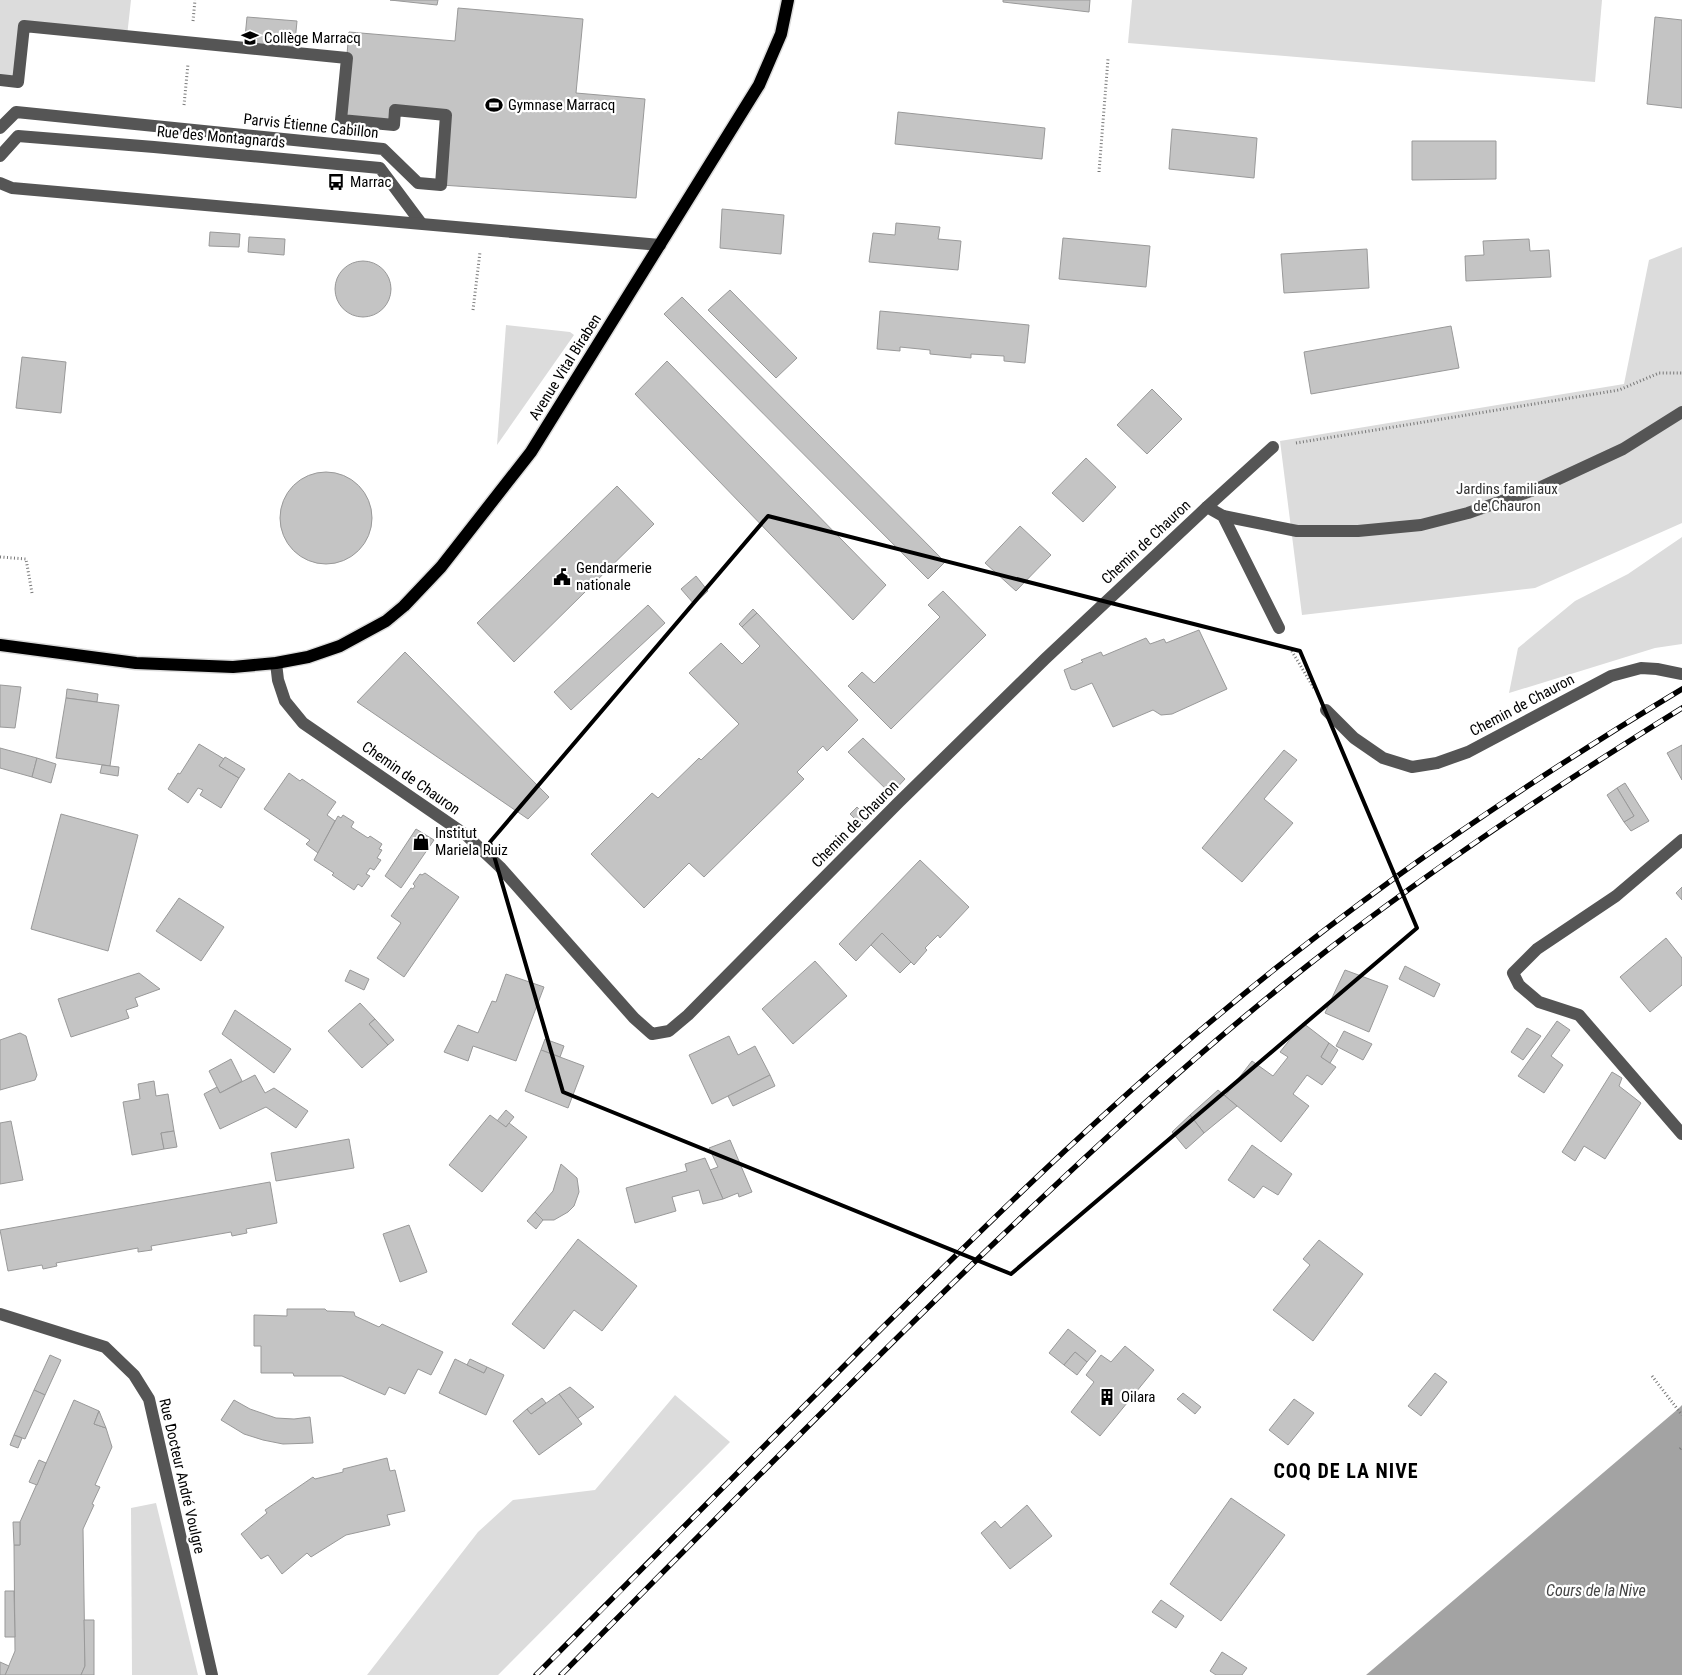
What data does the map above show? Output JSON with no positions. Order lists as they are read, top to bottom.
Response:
{
  "streets": {
    "main road": ["Avenue Vital Biraben"],
    "street": [
      "Parvis Étienne Cabillon",
      "Rue des Montagnards",
      "Chemin de Chauron",
      "Rue Docteur André Voulgre"
    ]
  },
  "crossings": [
    ["Avenue Vital Biraben", "Chemin de Chauron"]
  ],
  "districts": ["COQ DE LA NIVE"],
  "water": ["Cours de la Nive"],
  "parks": ["Jardins familiaux de Chauron"],
  "places": {
    "school or university": ["Collège Marracq"],
    "sports": ["Gymnase Marracq"],
    "bus stop": ["Marrac"],
    "public building": ["Gendarmerie nationale"],
    "shop": ["Institut Mariela Ruiz"],
    "building": ["Oilara"]
  }
}
